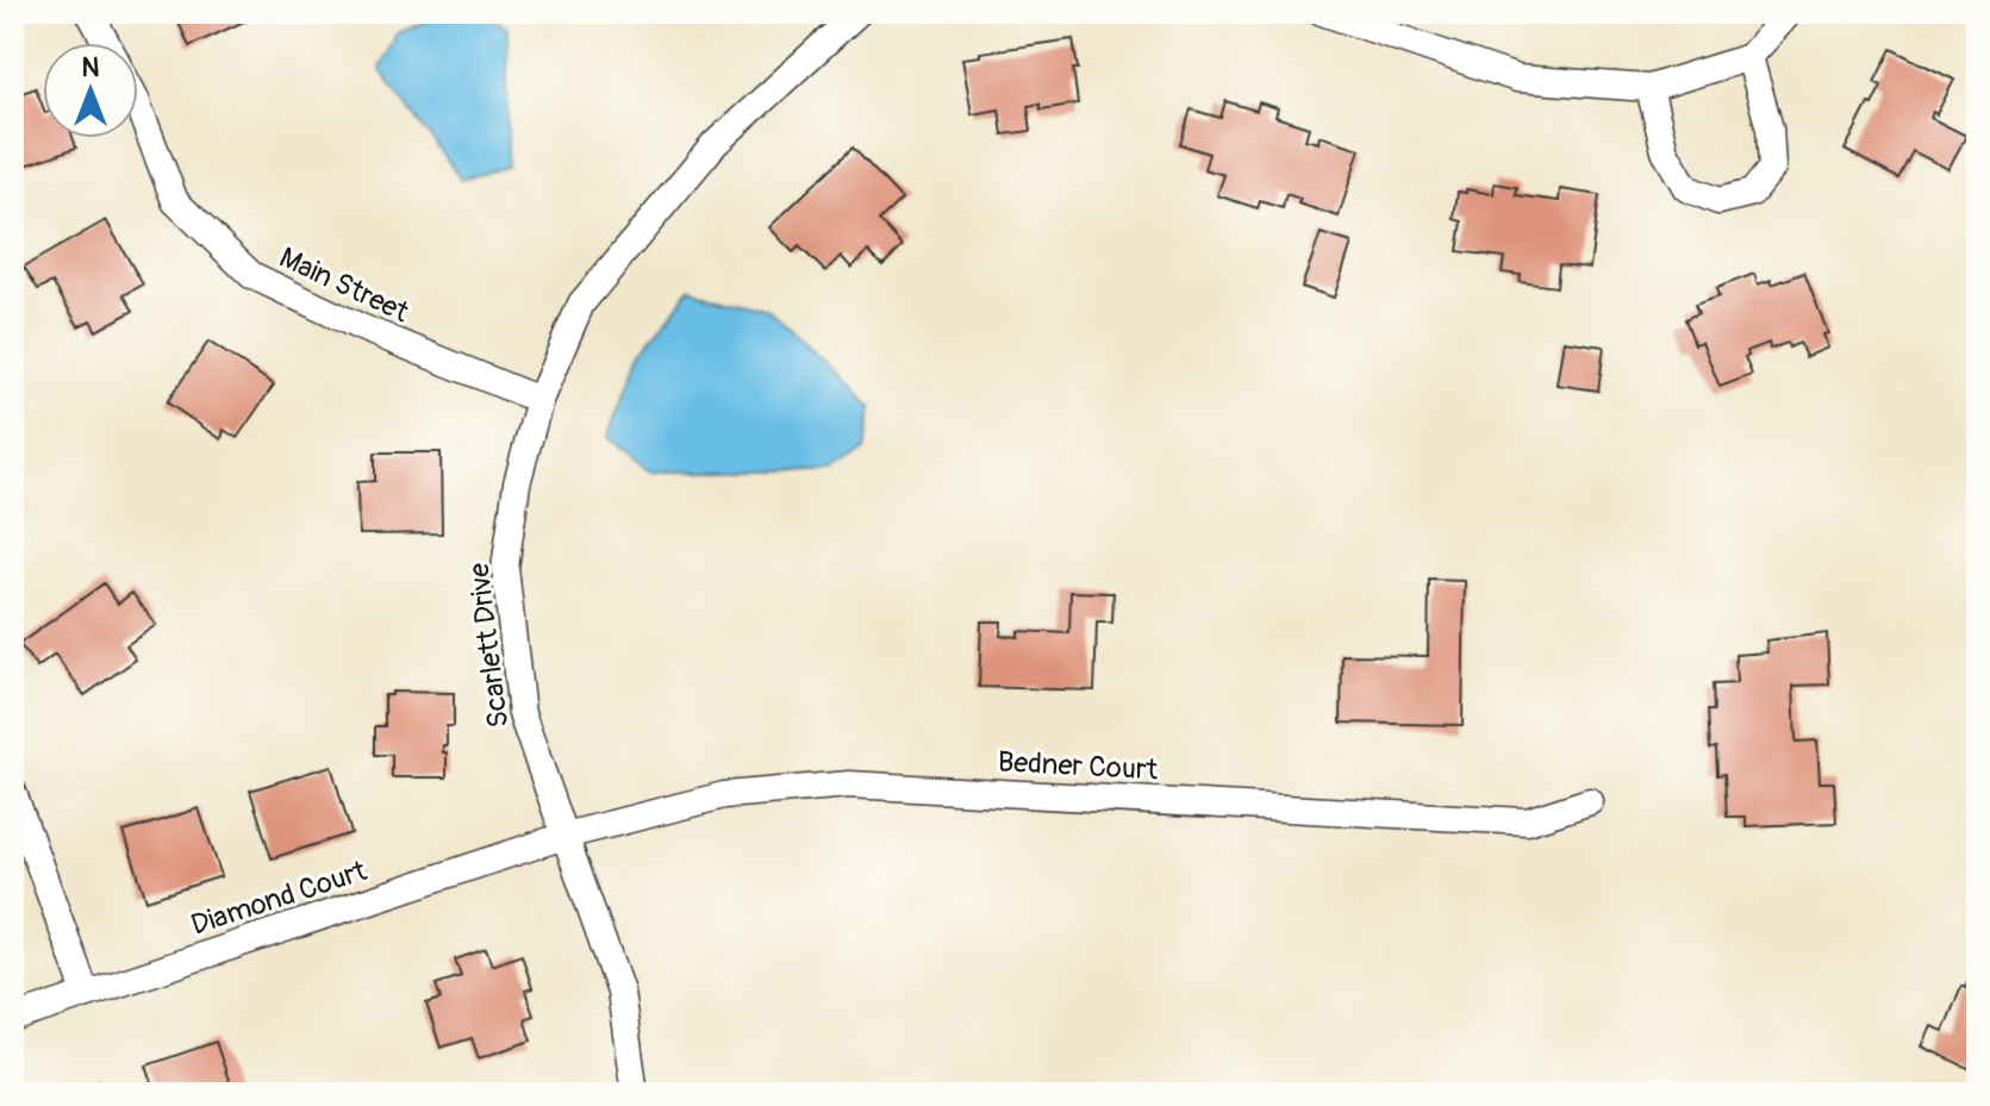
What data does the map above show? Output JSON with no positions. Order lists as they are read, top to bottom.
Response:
{
  "streets": {
    "street": [
      "Main Street",
      "Scarlett Drive",
      "Bedner Court",
      "Diamond Court"
    ]
  },
  "crossings": [
    ["Main Street", "Scarlett Drive"],
    ["Scarlett Drive", "Bedner Court"],
    ["Scarlett Drive", "Diamond Court"],
    ["Bedner Court", "Diamond Court"]
  ],
  "north": "top"
}
